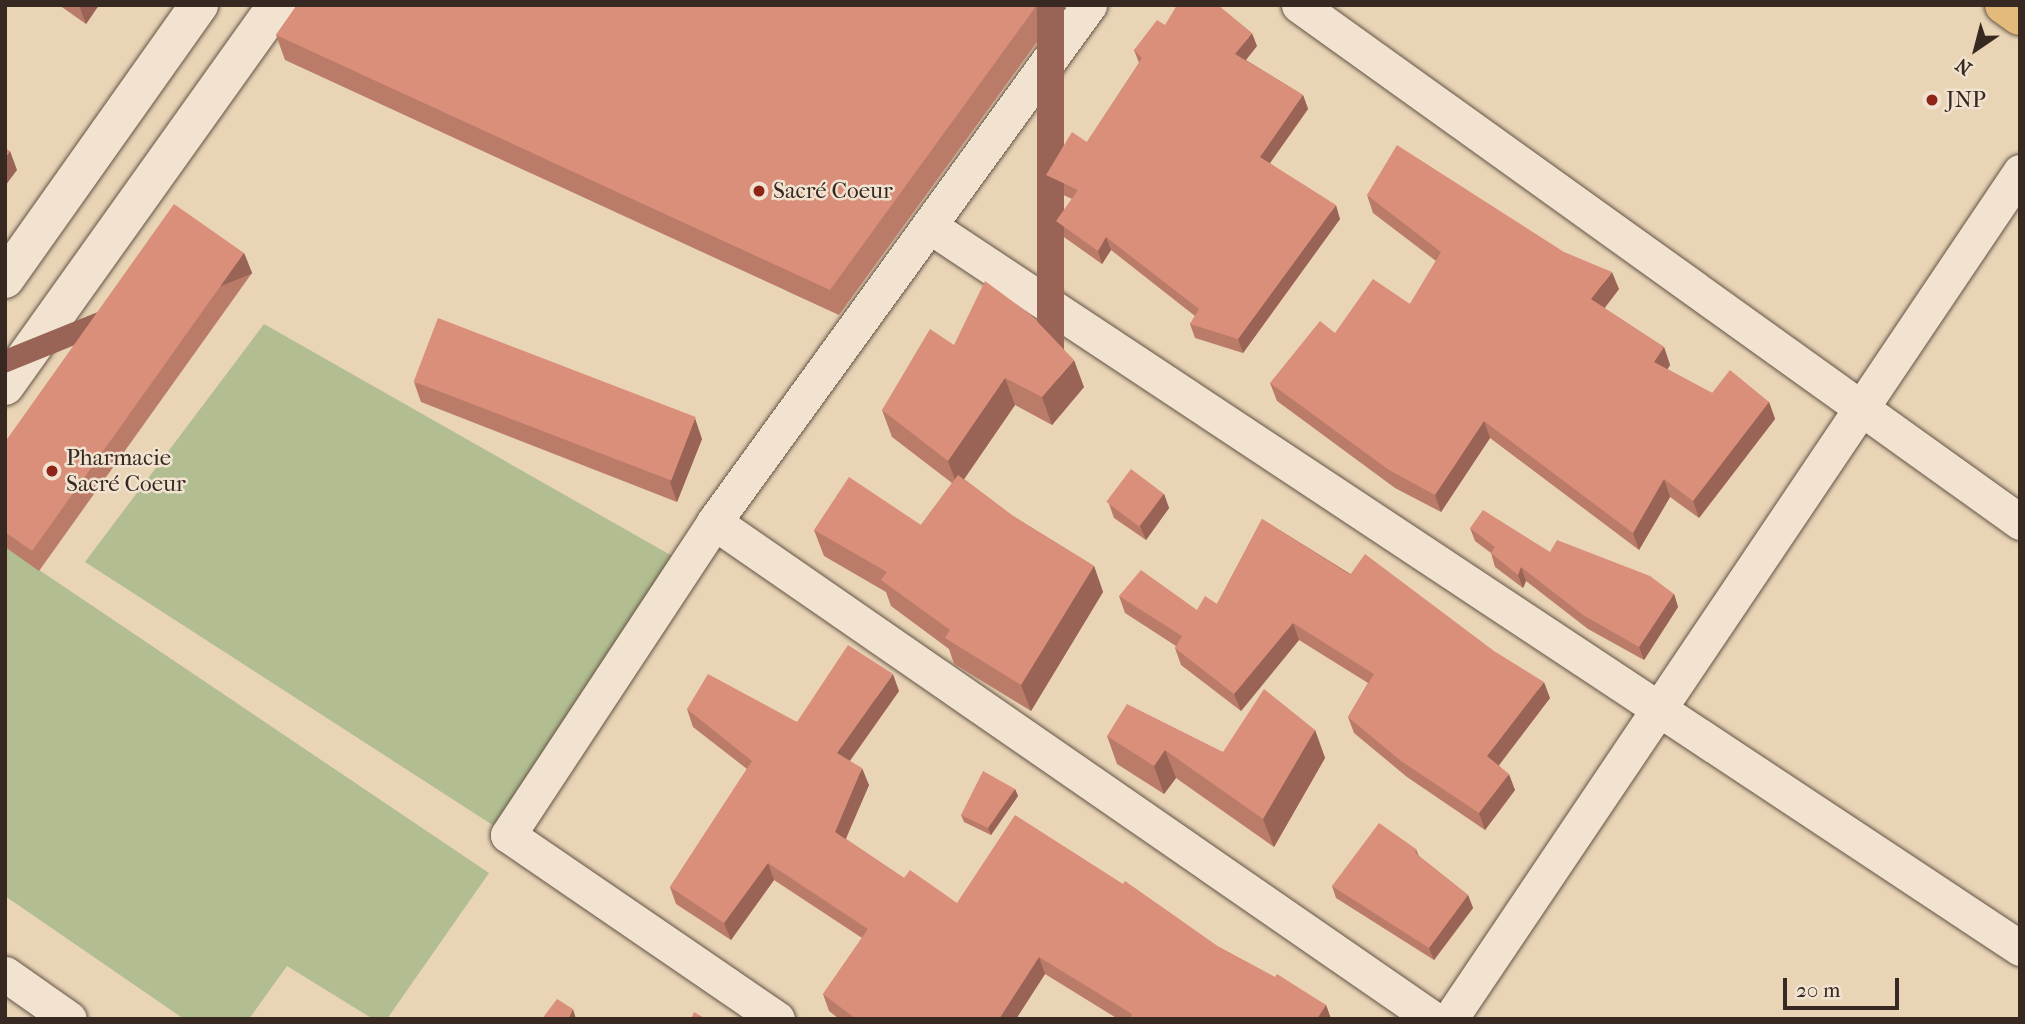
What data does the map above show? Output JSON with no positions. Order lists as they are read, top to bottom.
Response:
{
  "places": ["JNP", "Sacré Coeur", "Pharmacie Sacré Coeur"],
  "scale_bar": "20 m",
  "north": "bottom left"
}
